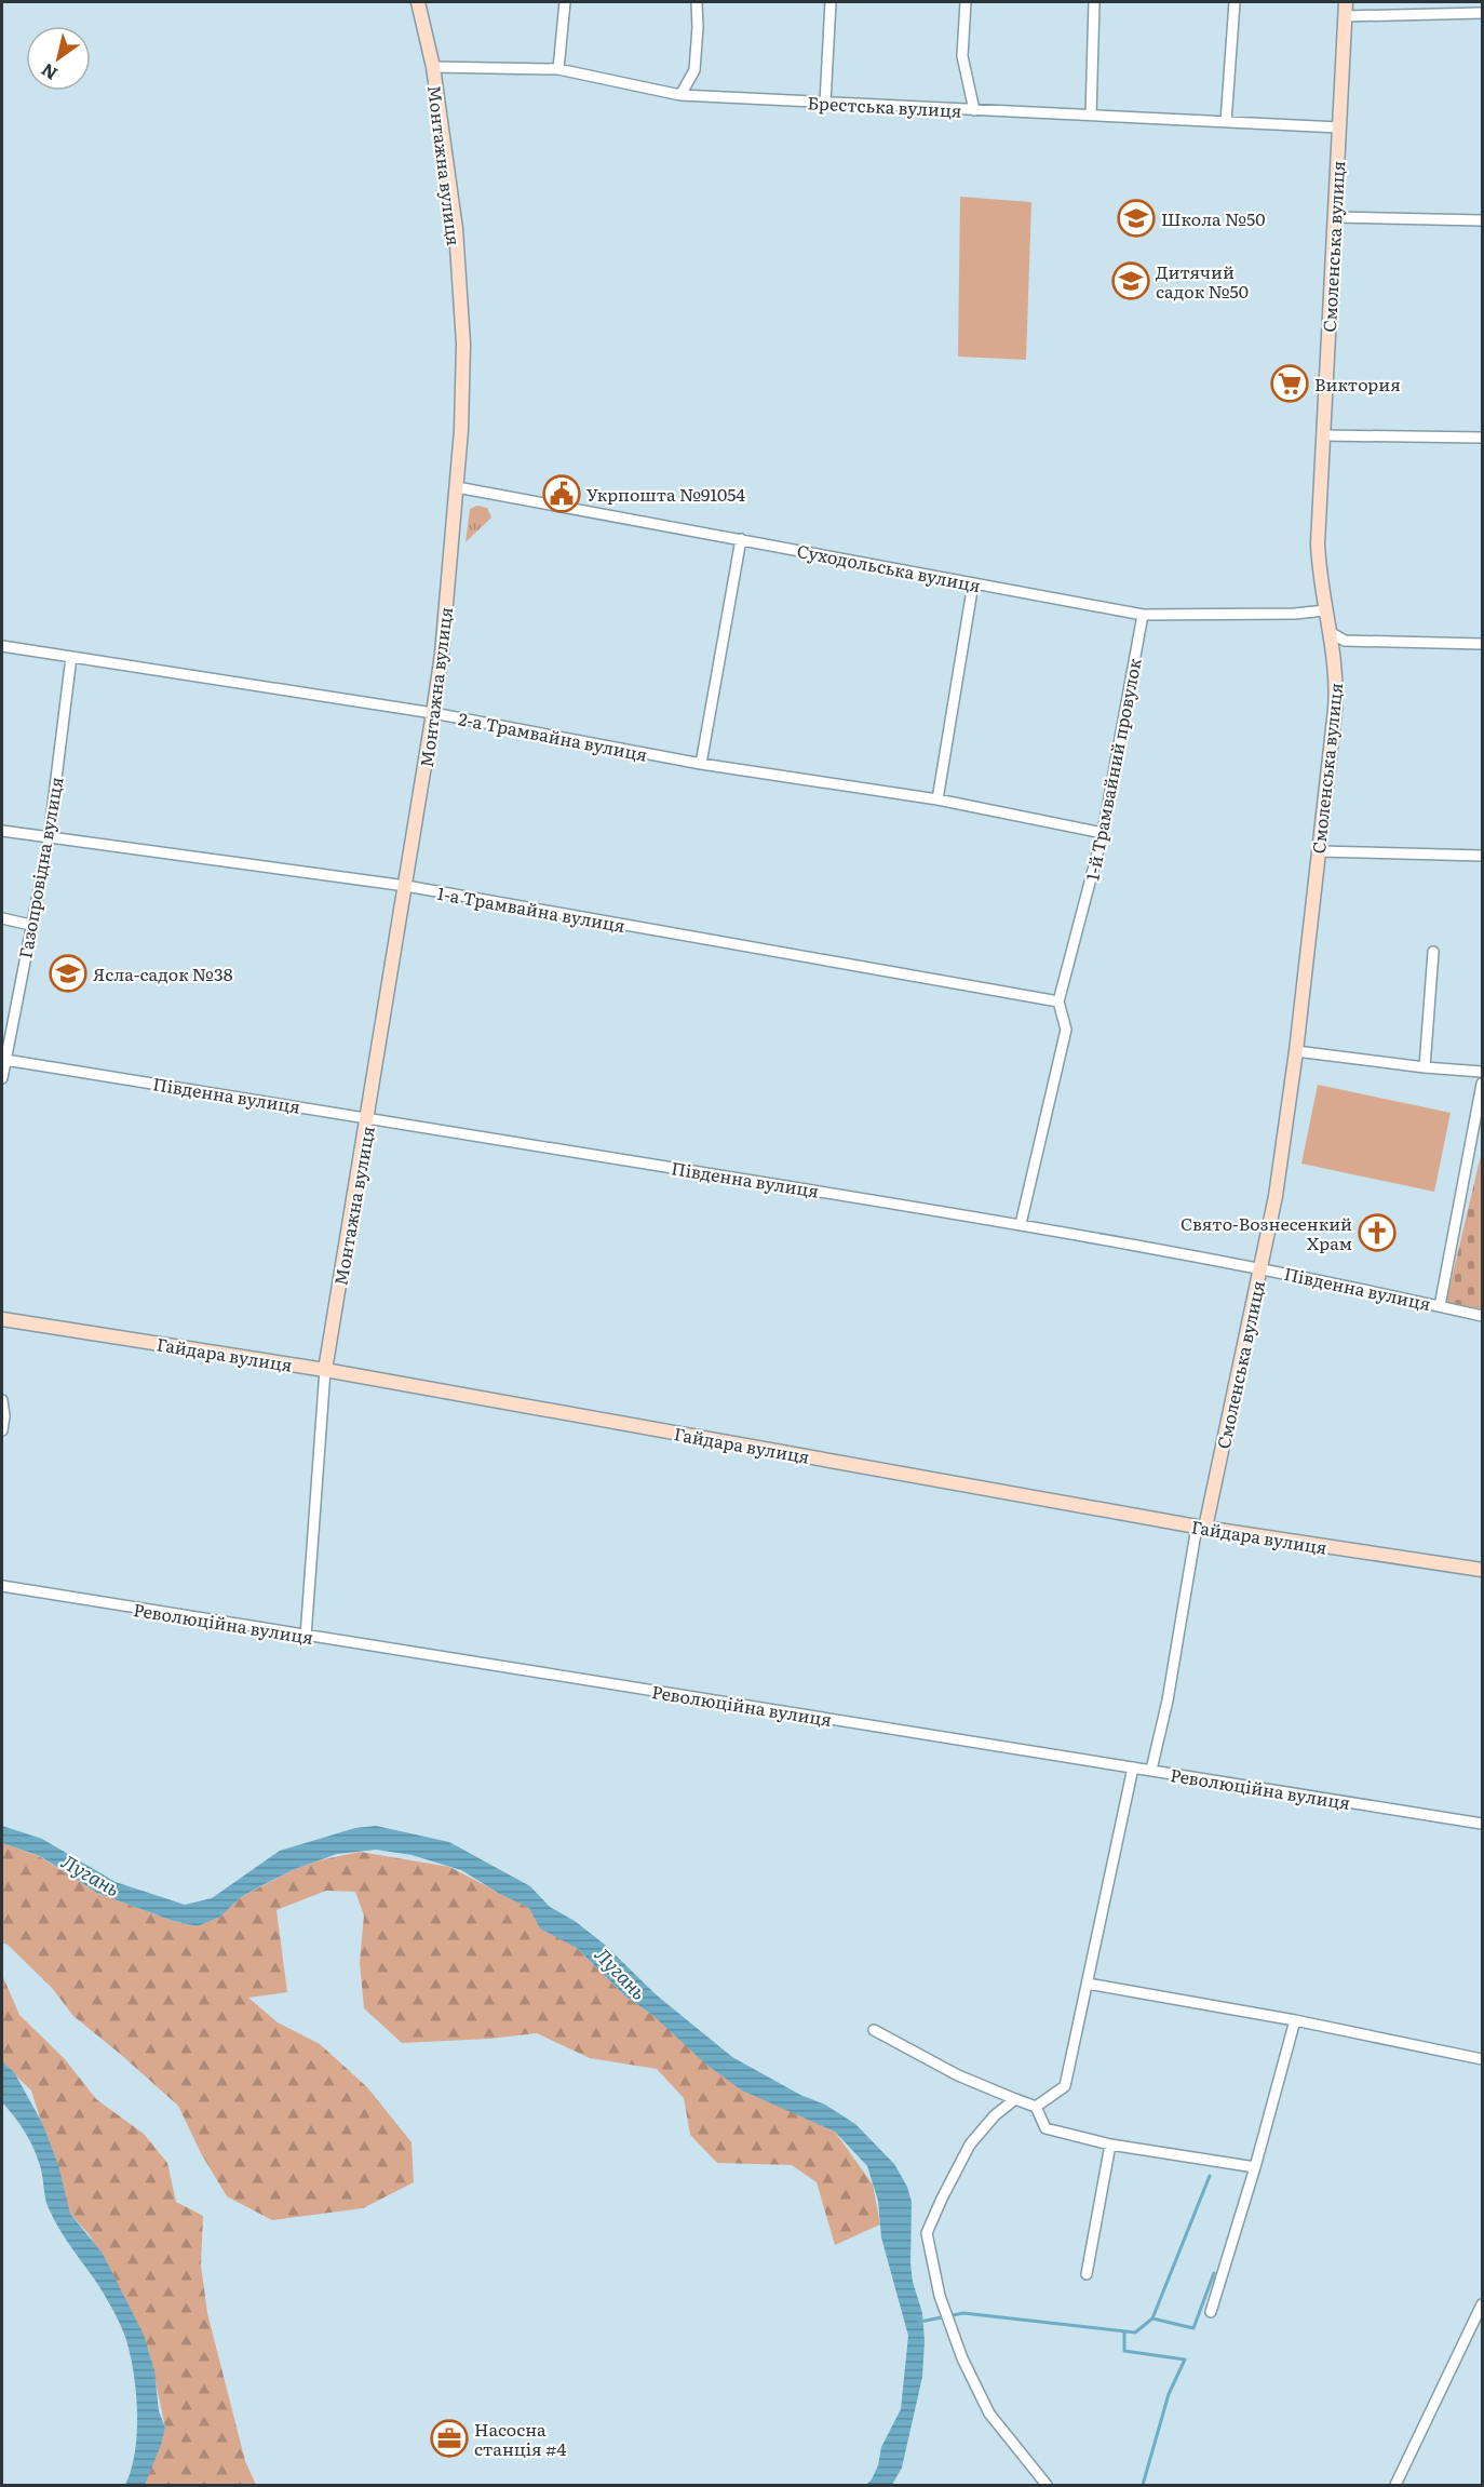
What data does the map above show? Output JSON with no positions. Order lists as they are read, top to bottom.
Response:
{
  "streets": {
    "street": [
      "Брестська вулиця",
      "Монтажна вулиця",
      "Смоленська вулиця",
      "Суходольська вулиця",
      "2-а Трамвайна вулиця",
      "1-й Трамвайний провулок",
      "Газопровідна вулиця",
      "1-а Трамвайна вулиця",
      "Південна вулиця",
      "Гайдара вулиця",
      "Революційна вулиця"
    ]
  },
  "crossings": [
    ["Брестська вулиця", "Монтажна вулиця"],
    ["Брестська вулиця", "Смоленська вулиця"],
    ["Монтажна вулиця", "Суходольська вулиця"],
    ["Монтажна вулиця", "2-а Трамвайна вулиця"],
    ["Монтажна вулиця", "1-а Трамвайна вулиця"],
    ["Монтажна вулиця", "Південна вулиця"],
    ["Монтажна вулиця", "Гайдара вулиця"],
    ["Смоленська вулиця", "Суходольська вулиця"],
    ["Смоленська вулиця", "Південна вулиця"],
    ["Смоленська вулиця", "Гайдара вулиця"],
    ["Суходольська вулиця", "1-й Трамвайний провулок"],
    ["2-а Трамвайна вулиця", "1-й Трамвайний провулок"],
    ["2-а Трамвайна вулиця", "Газопровідна вулиця"],
    ["1-й Трамвайний провулок", "1-а Трамвайна вулиця"],
    ["1-й Трамвайний провулок", "Південна вулиця"],
    ["Газопровідна вулиця", "1-а Трамвайна вулиця"],
    ["Газопровідна вулиця", "Південна вулиця"]
  ],
  "water": ["Лугань"],
  "places": {
    "school or university": ["Школа №50", "Дитячий садок №50", "Ясла-садок №38"],
    "supermarket": ["Виктория"],
    "public building": ["Укрпошта №91054"],
    "church": ["Свято-Вознесенкий Храм"],
    "office": ["Насосна станція #4"]
  },
  "north": "bottom left"
}
